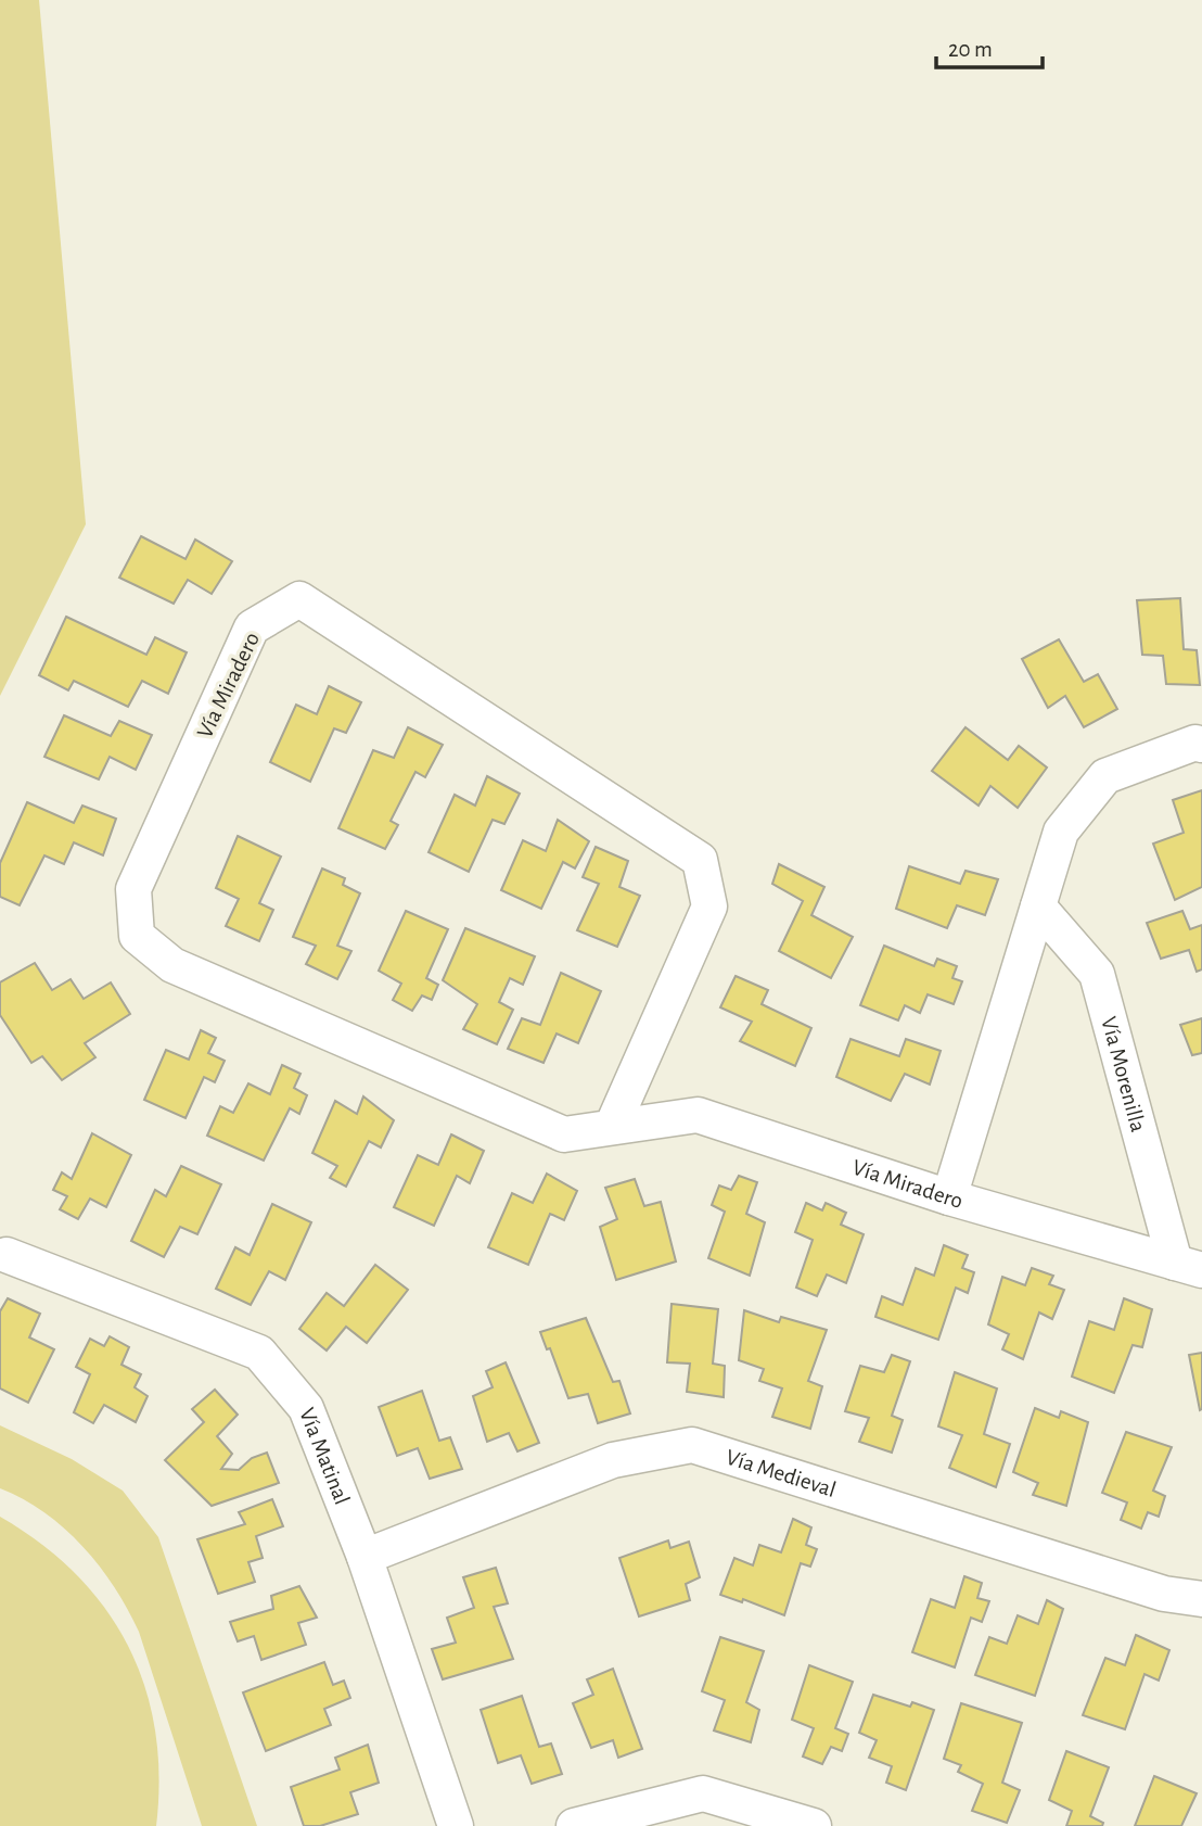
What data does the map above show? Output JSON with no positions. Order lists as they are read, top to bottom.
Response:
{
  "streets": {
    "street": [
      "Vía Miradero",
      "Vía Morenilla",
      "Vía Matinal",
      "Vía Medieval"
    ]
  },
  "crossings": [
    ["Vía Miradero", "Vía Morenilla"],
    ["Vía Matinal", "Vía Medieval"]
  ],
  "scale_bar": "20 m"
}
